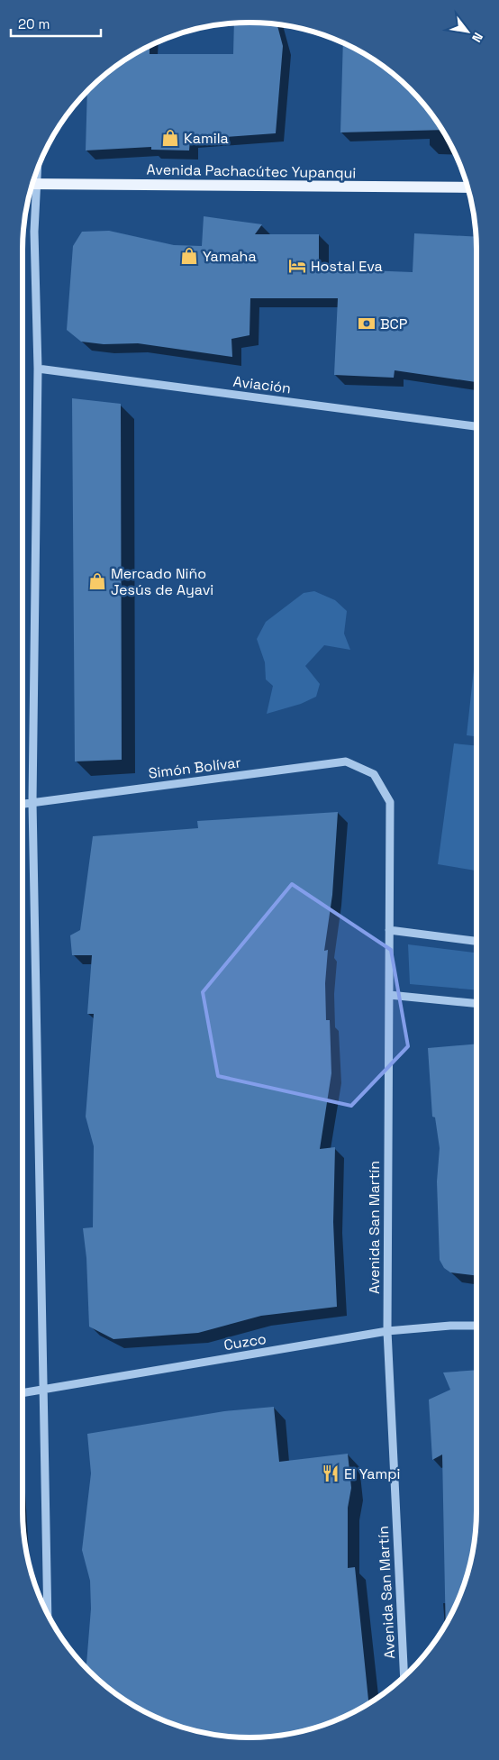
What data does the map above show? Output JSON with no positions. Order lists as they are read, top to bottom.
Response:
{
  "streets": {
    "main road": ["Avenida Pachacútec Yupanqui"],
    "street": [
      "Aviación",
      "Simón Bolívar",
      "Avenida San Martín",
      "Cuzco"
    ]
  },
  "crossings": [
    ["Simón Bolívar", "Avenida San Martín"],
    ["Avenida San Martín", "Cuzco"]
  ],
  "places": {
    "shop": ["Kamila", "Yamaha", "Mercado Niño Jesús de Ayavi"],
    "hotel": ["Hostal Eva"],
    "bank": ["BCP"],
    "restaurant": ["El Yampi"]
  },
  "scale_bar": "20 m",
  "north": "bottom right"
}
